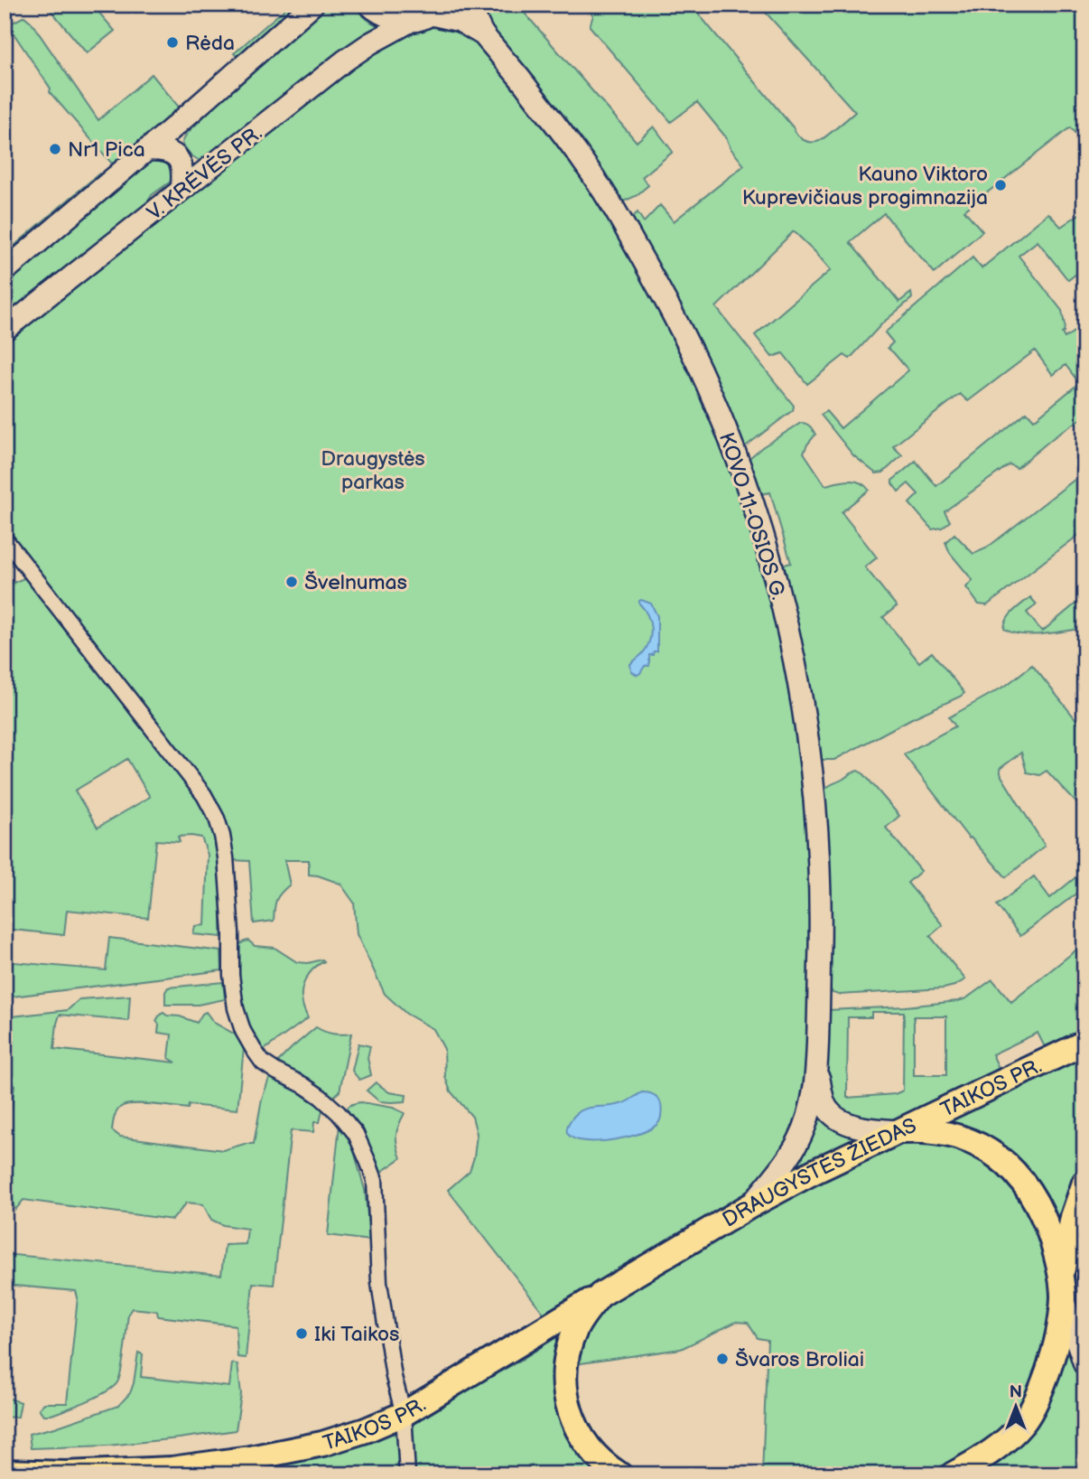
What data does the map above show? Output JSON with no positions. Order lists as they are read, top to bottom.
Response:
{
  "streets": {
    "main road": [
      "V. KRĖVĖS PR.",
      "KOVO 11-OSIOS G.",
      "TAIKOS PR.",
      "DRAUGYSTĖS ŽIEDAS"
    ]
  },
  "crossings": [
    ["V. KRĖVĖS PR.", "KOVO 11-OSIOS G."],
    ["KOVO 11-OSIOS G.", "TAIKOS PR."],
    ["KOVO 11-OSIOS G.", "DRAUGYSTĖS ŽIEDAS"],
    ["TAIKOS PR.", "DRAUGYSTĖS ŽIEDAS"]
  ],
  "parks": ["Draugystės parkas"],
  "places": [
    "Rėda",
    "Nr1 Pica",
    "Kauno Viktoro Kuprevičiaus progimnazija",
    "Švelnumas",
    "Iki Taikos",
    "Švaros Broliai"
  ],
  "north": "top"
}
